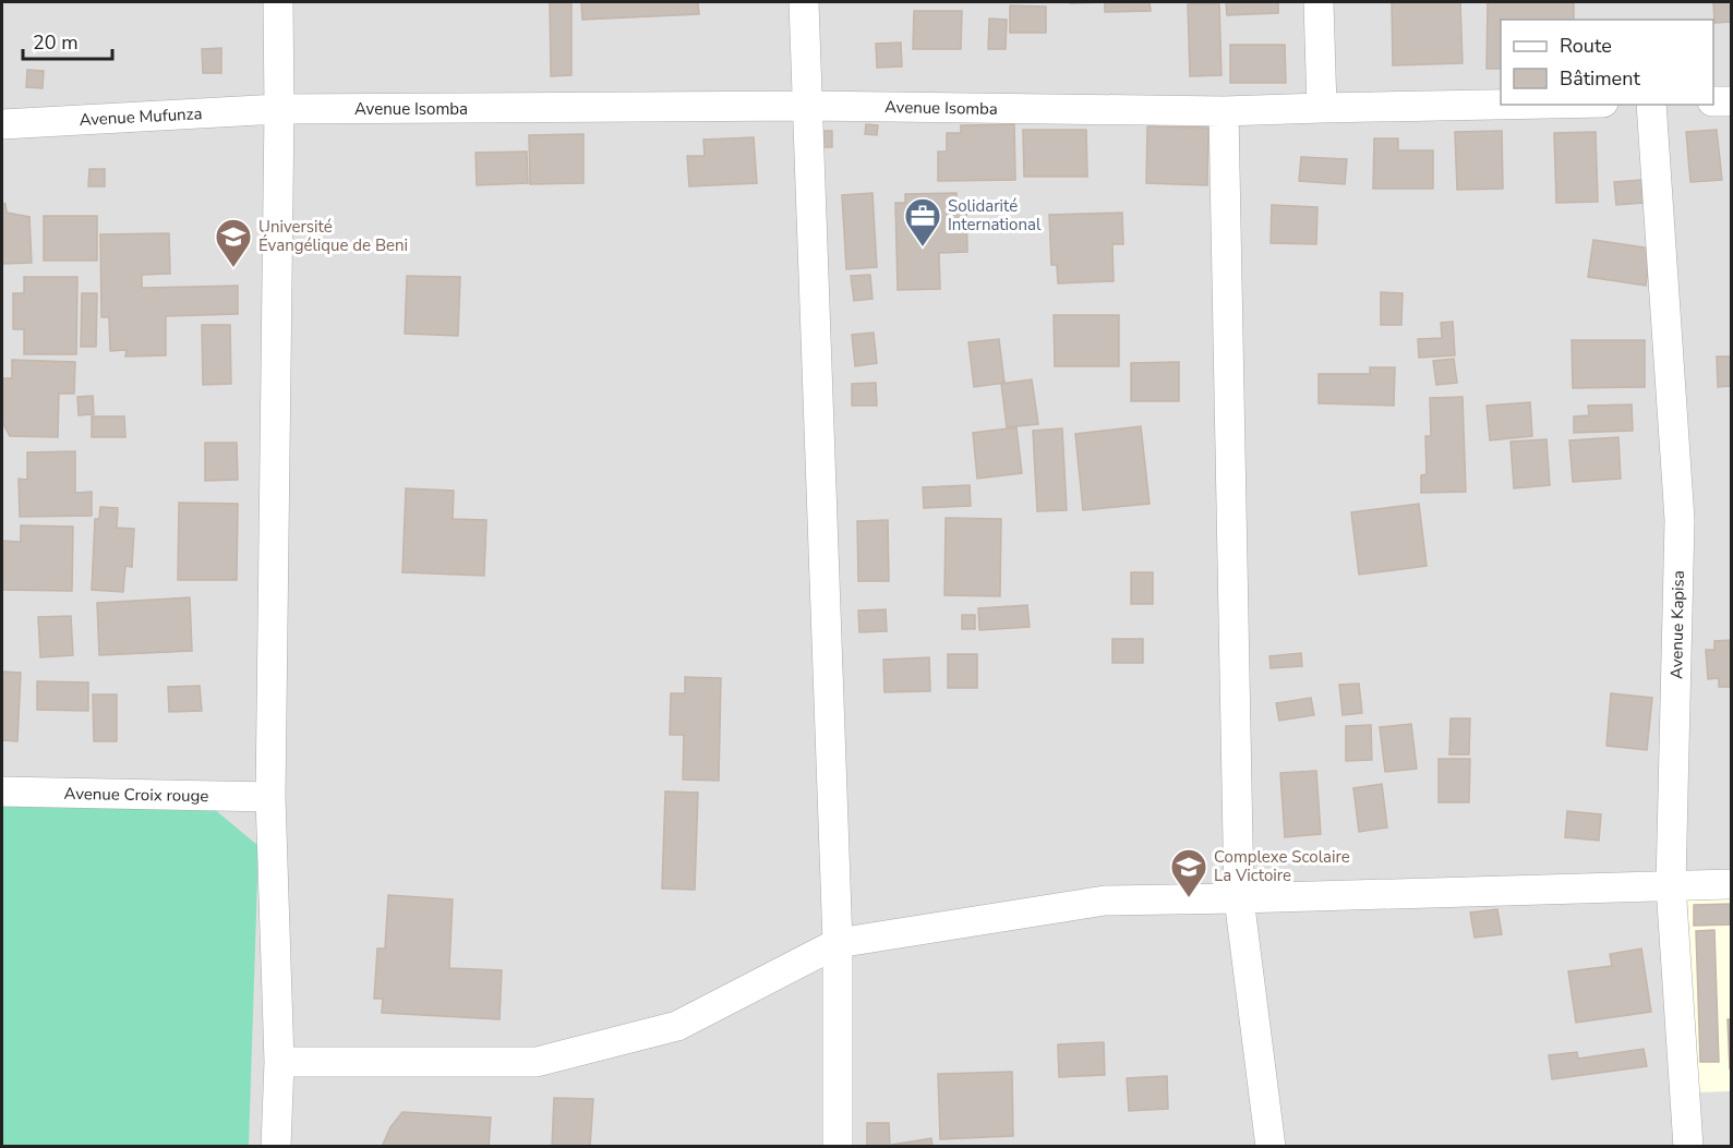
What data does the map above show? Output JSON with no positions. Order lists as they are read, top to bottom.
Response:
{
  "streets": {
    "street": [
      "Avenue Isomba",
      "Avenue Mufunza",
      "Avenue Kapisa",
      "Avenue Croix rouge"
    ]
  },
  "crossings": [
    ["Avenue Isomba", "Avenue Mufunza"]
  ],
  "places": {
    "office": ["Solidarité International"],
    "school or university": ["Université Évangélique de Beni", "Complexe Scolaire La Victoire"]
  },
  "legend": ["Route", "Bâtiment"],
  "scale_bar": "20 m"
}
